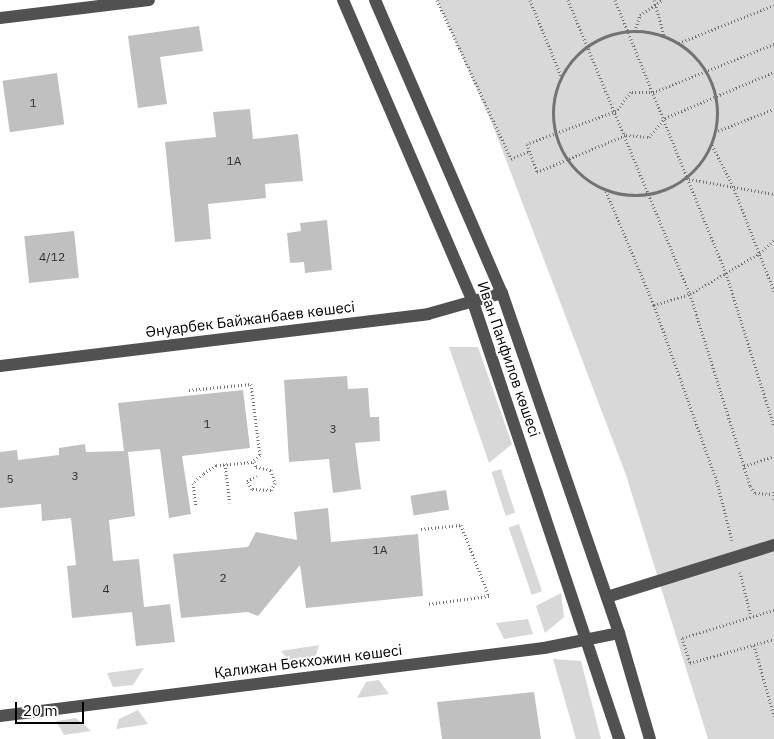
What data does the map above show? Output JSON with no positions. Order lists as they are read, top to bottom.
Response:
{
  "streets": {
    "street": ["Әнуарбек Байжанбаев көшесі", "Иван Панфилов көшесі", "Қалижан Бекхожин көшесі"]
  },
  "crossings": [
    ["Әнуарбек Байжанбаев көшесі", "Иван Панфилов көшесі"],
    ["Иван Панфилов көшесі", "Қалижан Бекхожин көшесі"]
  ],
  "house_numbers": [
    "1",
    "1А",
    "4/12",
    "1",
    "3",
    "3",
    "5",
    "1А",
    "2",
    "4"
  ],
  "scale_bar": "20 m"
}
